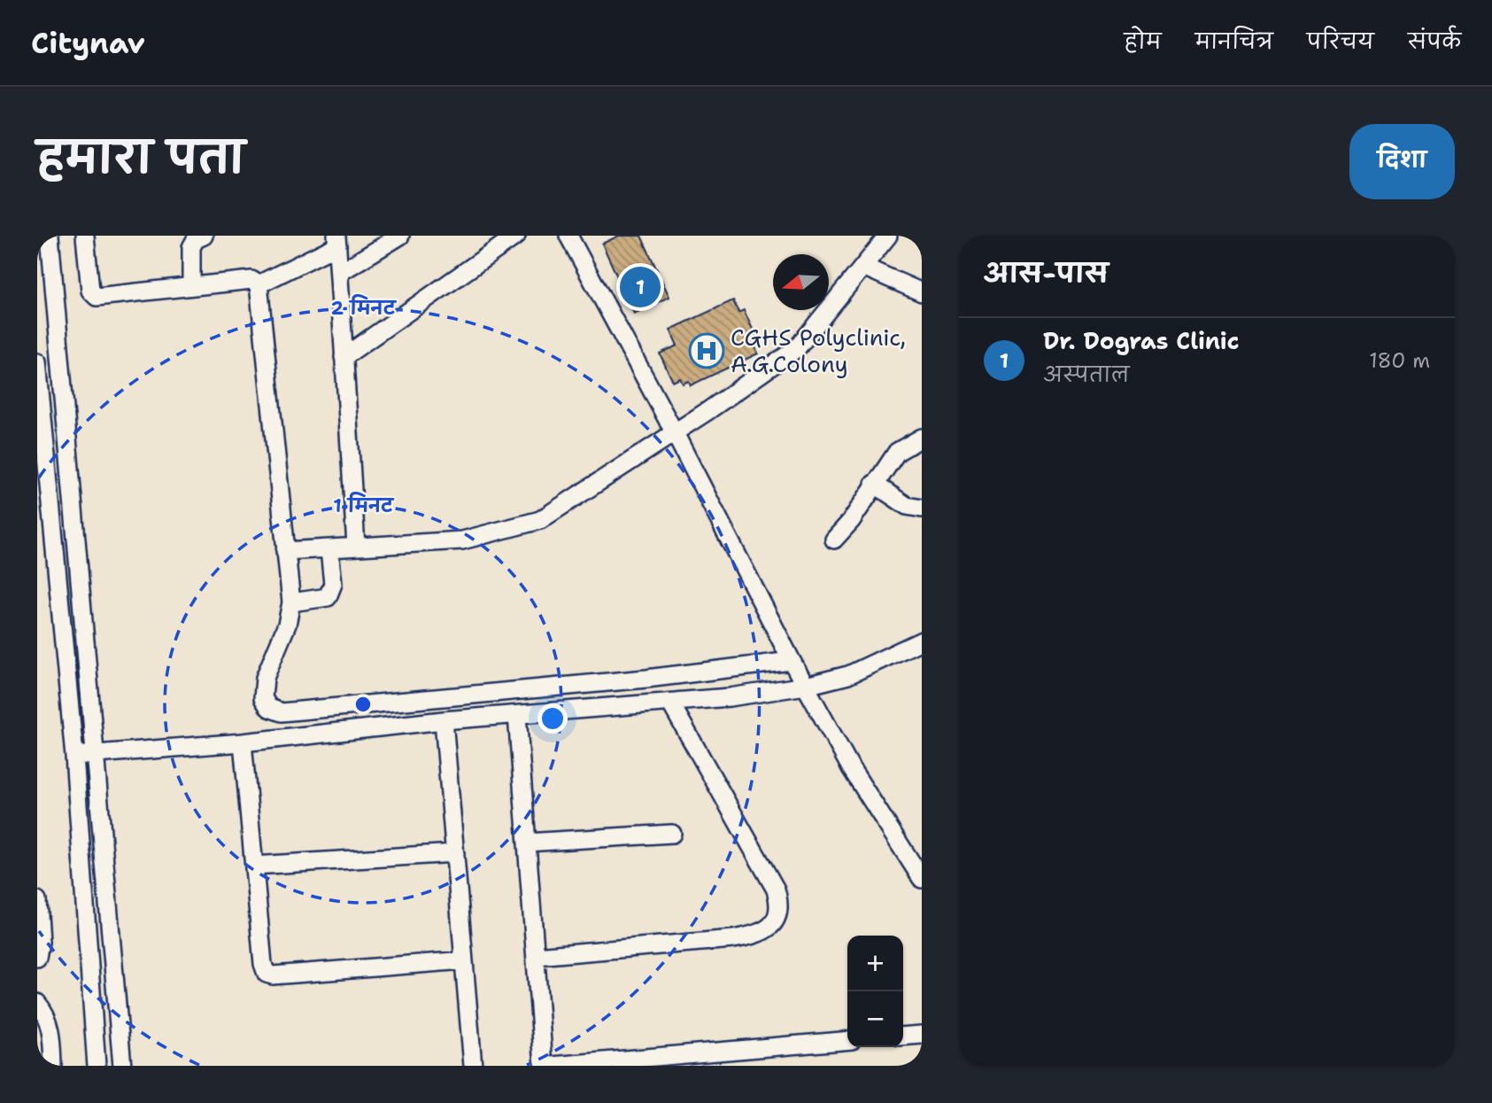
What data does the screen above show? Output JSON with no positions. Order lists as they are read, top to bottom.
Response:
{
  "places": {
    "hospital": ["CGHS Polyclinic, A.G.Colony"]
  },
  "north": "left",
  "page": {
    "header": "Citynav",
    "nav": [
      "होम",
      "मानचित्र",
      "परिचय",
      "संपर्क"
    ],
    "title": "हमारा पता",
    "buttons": "दिशा",
    "heading": "आस-पास",
    "pins": "1",
    "list": [
      {
        "mark": "1",
        "name": "Dr. Dogras Clinic",
        "note": "अस्पताल",
        "value": "180 m"
      }
    ],
    "map_buttons": ["+", "−"]
  },
  "rings": ["2 मिनट", "1 मिनट"]
}
